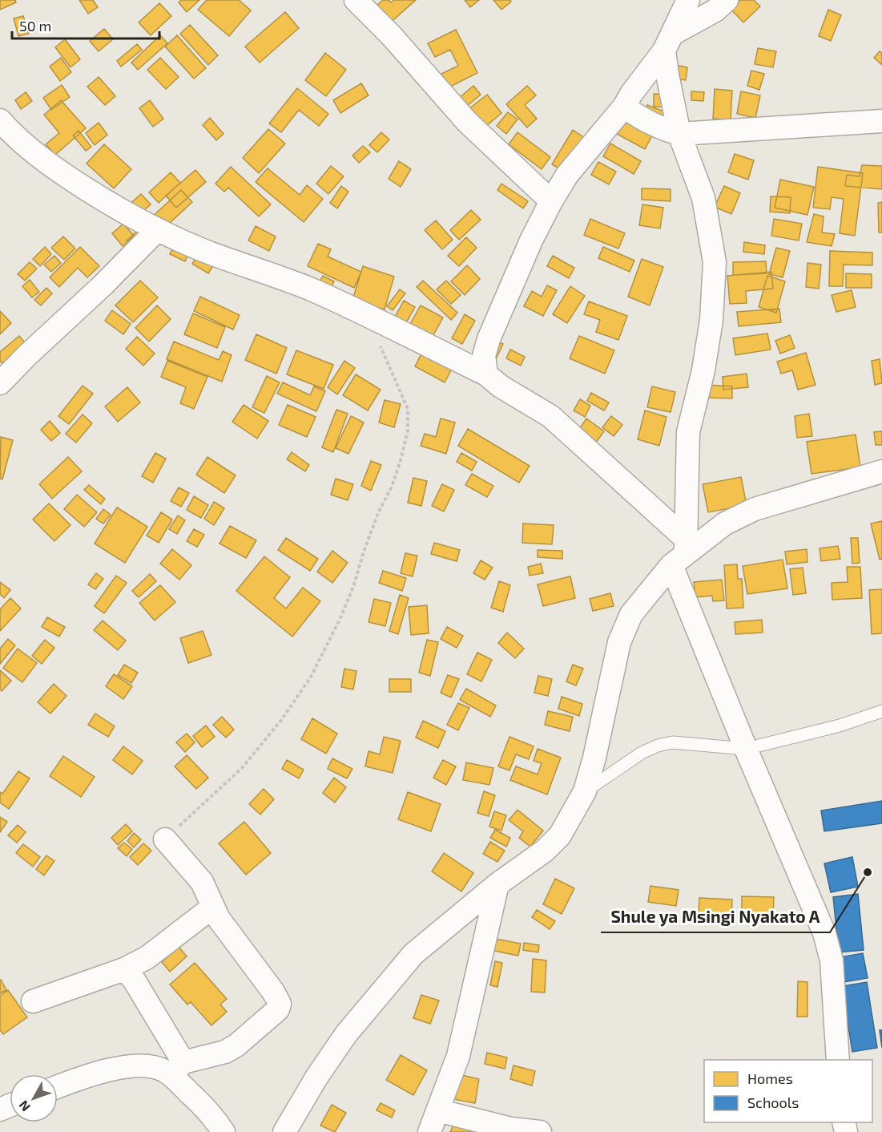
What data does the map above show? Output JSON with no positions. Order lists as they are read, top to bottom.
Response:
{
  "places": ["Shule ya Msingi Nyakato A"],
  "legend": ["Homes", "Schools"],
  "scale_bar": "50 m",
  "north": "bottom left"
}
